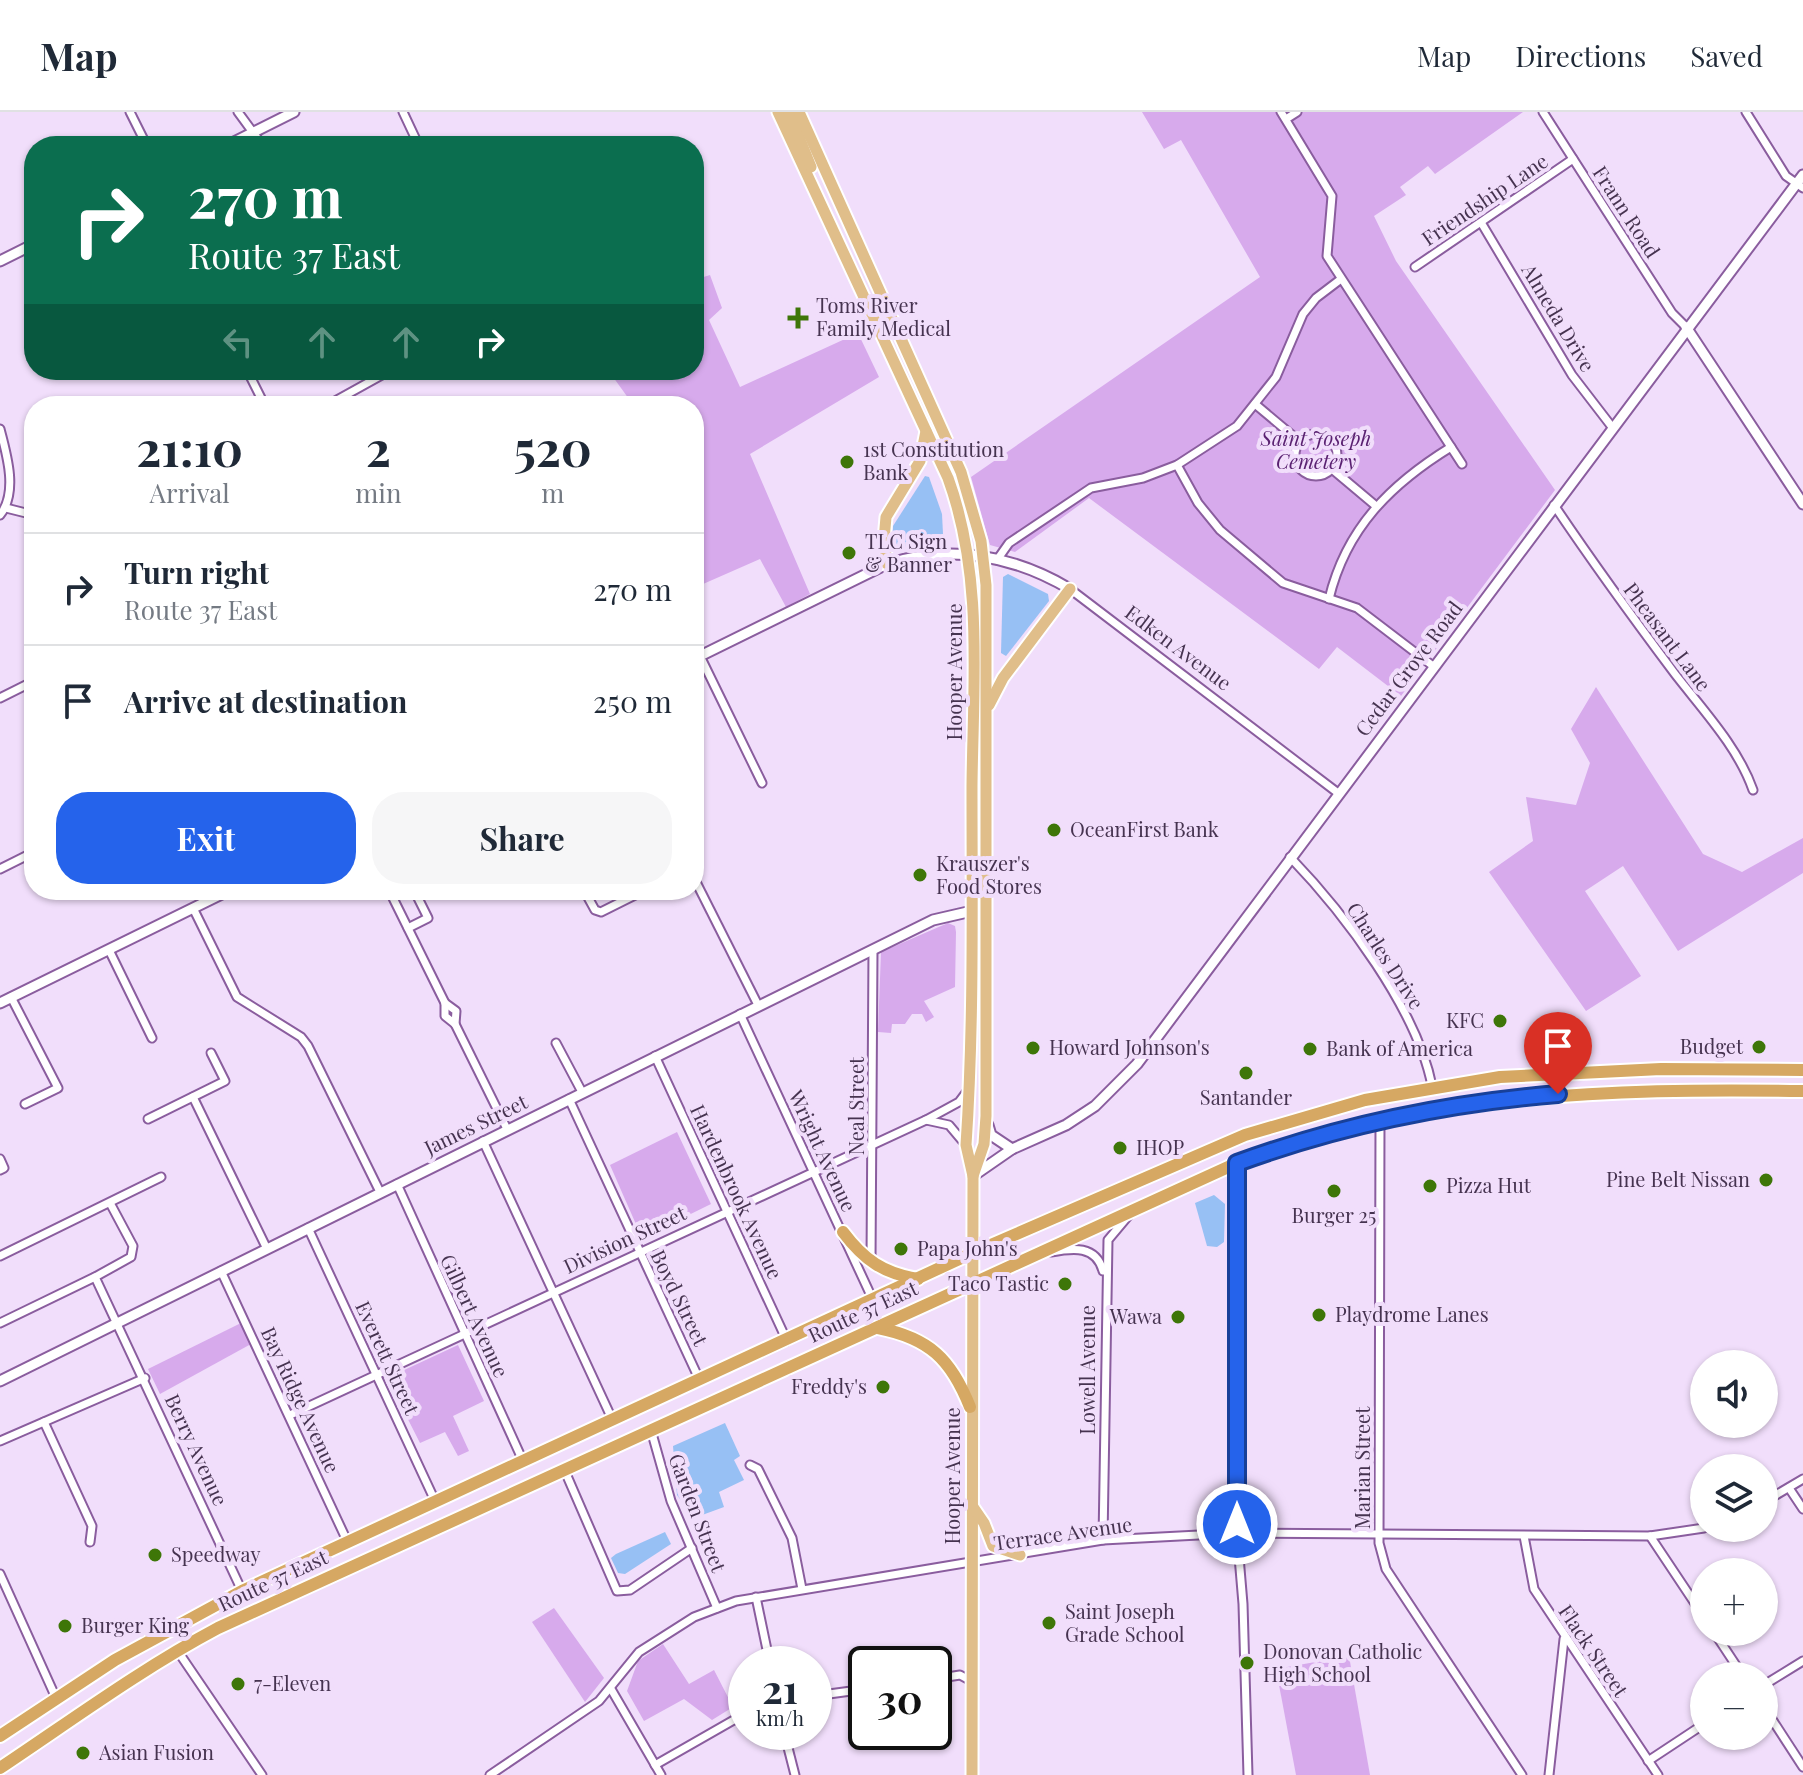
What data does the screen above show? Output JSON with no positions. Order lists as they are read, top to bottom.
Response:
{
  "streets": {
    "highway": ["Route 37 East"],
    "main road": ["Hooper Avenue"],
    "street": [
      "Friendship Lane",
      "Frann Road",
      "Almeda Drive",
      "Pheasant Lane",
      "Edken Avenue",
      "Cedar Grove Road",
      "Charles Drive",
      "Neal Street",
      "James Street",
      "Wright Avenue",
      "Hardenbrook Avenue",
      "Division Street",
      "Boyd Street",
      "Gilbert Avenue",
      "Everett Street",
      "Lowell Avenue",
      "Bay Ridge Avenue",
      "Berry Avenue",
      "Marian Street",
      "Garden Street",
      "Terrace Avenue",
      "Flack Street"
    ]
  },
  "crossings": [
    ["Friendship Lane", "Frann Road"],
    ["Friendship Lane", "Almeda Drive"],
    ["Frann Road", "Cedar Grove Road"],
    ["Almeda Drive", "Cedar Grove Road"],
    ["Pheasant Lane", "Cedar Grove Road"],
    ["Edken Avenue", "Cedar Grove Road"],
    ["Edken Avenue", "Hooper Avenue"],
    ["Cedar Grove Road", "Hooper Avenue"],
    ["Cedar Grove Road", "Charles Drive"],
    ["Cedar Grove Road", "Neal Street"],
    ["Cedar Grove Road", "Division Street"],
    ["Cedar Grove Road", "Route 37 East"],
    ["Hooper Avenue", "Neal Street"],
    ["Hooper Avenue", "James Street"],
    ["Hooper Avenue", "Division Street"],
    ["Hooper Avenue", "Route 37 East"],
    ["Hooper Avenue", "Terrace Avenue"],
    ["Charles Drive", "Route 37 East"],
    ["Neal Street", "James Street"],
    ["Neal Street", "Division Street"],
    ["Neal Street", "Route 37 East"],
    ["James Street", "Wright Avenue"],
    ["James Street", "Hardenbrook Avenue"],
    ["James Street", "Boyd Street"],
    ["James Street", "Gilbert Avenue"],
    ["James Street", "Everett Street"],
    ["James Street", "Bay Ridge Avenue"],
    ["James Street", "Berry Avenue"],
    ["Wright Avenue", "Division Street"],
    ["Wright Avenue", "Route 37 East"],
    ["Hardenbrook Avenue", "Division Street"],
    ["Hardenbrook Avenue", "Route 37 East"],
    ["Division Street", "Boyd Street"],
    ["Division Street", "Route 37 East"],
    ["Division Street", "Gilbert Avenue"],
    ["Division Street", "Everett Street"],
    ["Division Street", "Bay Ridge Avenue"],
    ["Boyd Street", "Route 37 East"],
    ["Route 37 East", "Gilbert Avenue"],
    ["Route 37 East", "Everett Street"],
    ["Route 37 East", "Lowell Avenue"],
    ["Route 37 East", "Bay Ridge Avenue"],
    ["Route 37 East", "Berry Avenue"],
    ["Route 37 East", "Marian Street"],
    ["Route 37 East", "Garden Street"],
    ["Lowell Avenue", "Terrace Avenue"],
    ["Marian Street", "Terrace Avenue"],
    ["Garden Street", "Terrace Avenue"],
    ["Terrace Avenue", "Flack Street"]
  ],
  "parks": ["Saint Joseph Cemetery"],
  "places": {
    "health": ["Toms River Family Medical"],
    "other": [
      "1st Constitution Bank",
      "TLC Sign & Banner",
      "OceanFirst Bank",
      "Krauszer's Food Stores",
      "KFC",
      "Budget",
      "Howard Johnson's",
      "Bank of America",
      "Santander",
      "IHOP",
      "Pine Belt Nissan",
      "Pizza Hut",
      "Burger 25",
      "Papa John's",
      "Taco Tastic",
      "Playdrome Lanes",
      "Wawa",
      "Freddy's",
      "Speedway",
      "Saint Joseph Grade School",
      "Burger King",
      "Donovan Catholic High School",
      "7-Eleven",
      "Asian Fusion"
    ]
  },
  "page": {
    "header": "Map",
    "nav": ["Map", "Directions", "Saved"],
    "turn": ["270 m", "Route 37 East"],
    "eta": [
      "21:10",
      "Arrival",
      "2",
      "min",
      "520",
      "m"
    ],
    "list": [
      {
        "name": "Turn right",
        "note": "Route 37 East",
        "value": "270 m"
      },
      {
        "name": "Arrive at destination",
        "value": "250 m"
      }
    ],
    "buttons": ["Exit", "Share"],
    "map_buttons": ["+", "−"],
    "speed": "21 km/h",
    "limit": "30"
  }
}
